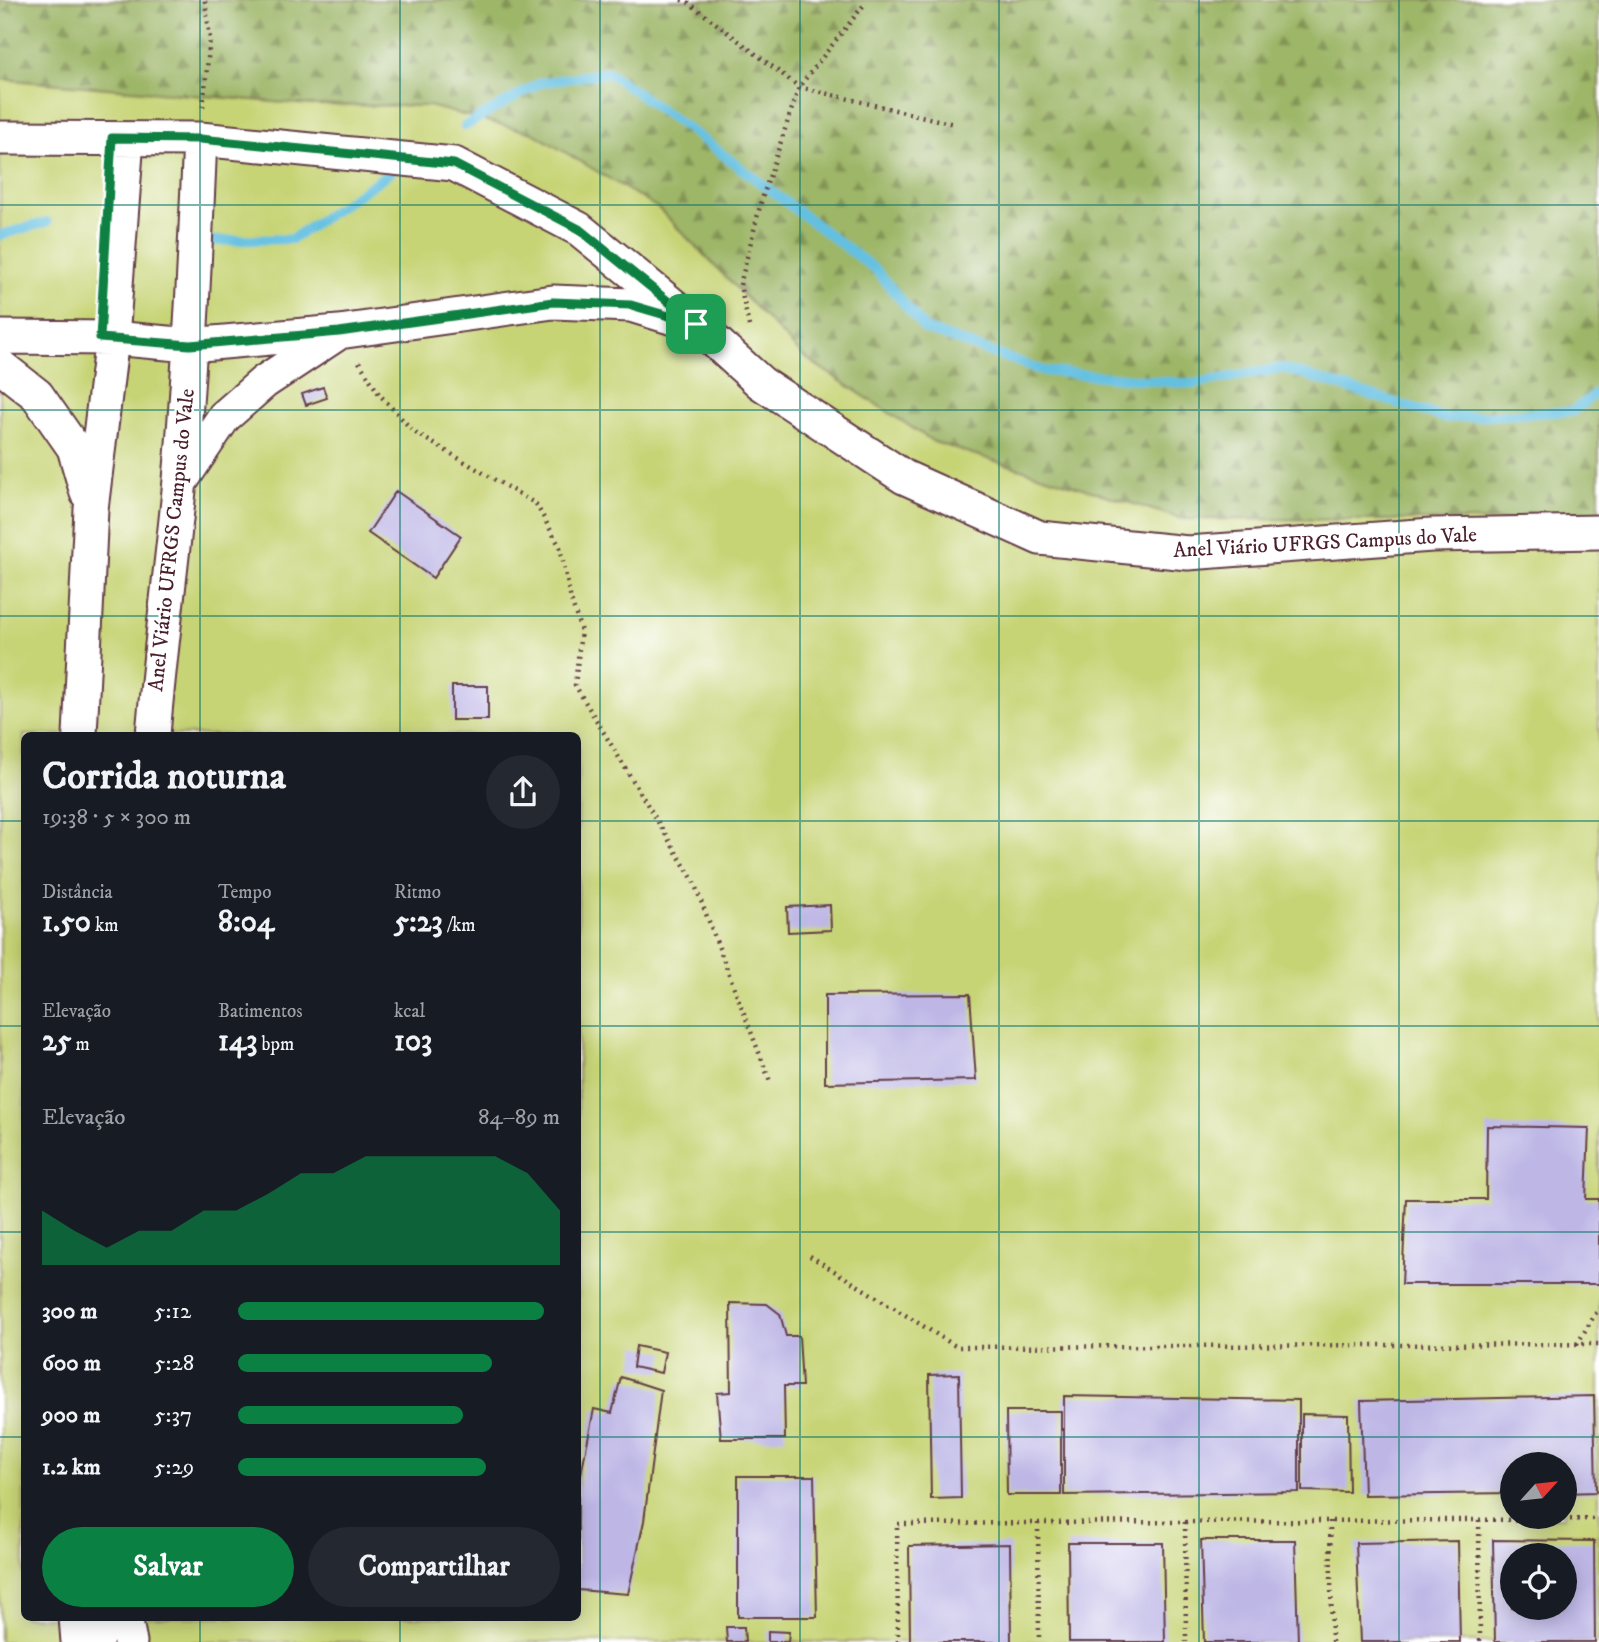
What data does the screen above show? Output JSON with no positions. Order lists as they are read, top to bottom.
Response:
{
  "streets": {
    "street": ["Anel Viário UFRGS Campus do Vale"]
  },
  "north": "top right",
  "page": {
    "heading": ["Corrida noturna", "19:38 · 5 × 300 m"],
    "stats": [
      ["Distância", "1.50 km"],
      ["Tempo", "8:04"],
      ["Ritmo", "5:23 /km"],
      ["Elevação", "25 m"],
      ["Batimentos", "143 bpm"],
      ["kcal", "103"]
    ],
    "chart": ["Elevação", "84–89 m"],
    "list": [
      {
        "name": "300 m",
        "note": "5:12"
      },
      {
        "name": "600 m",
        "note": "5:28"
      },
      {
        "name": "900 m",
        "note": "5:37"
      },
      {
        "name": "1.2 km",
        "note": "5:29"
      }
    ],
    "buttons": ["Salvar", "Compartilhar"]
  }
}
